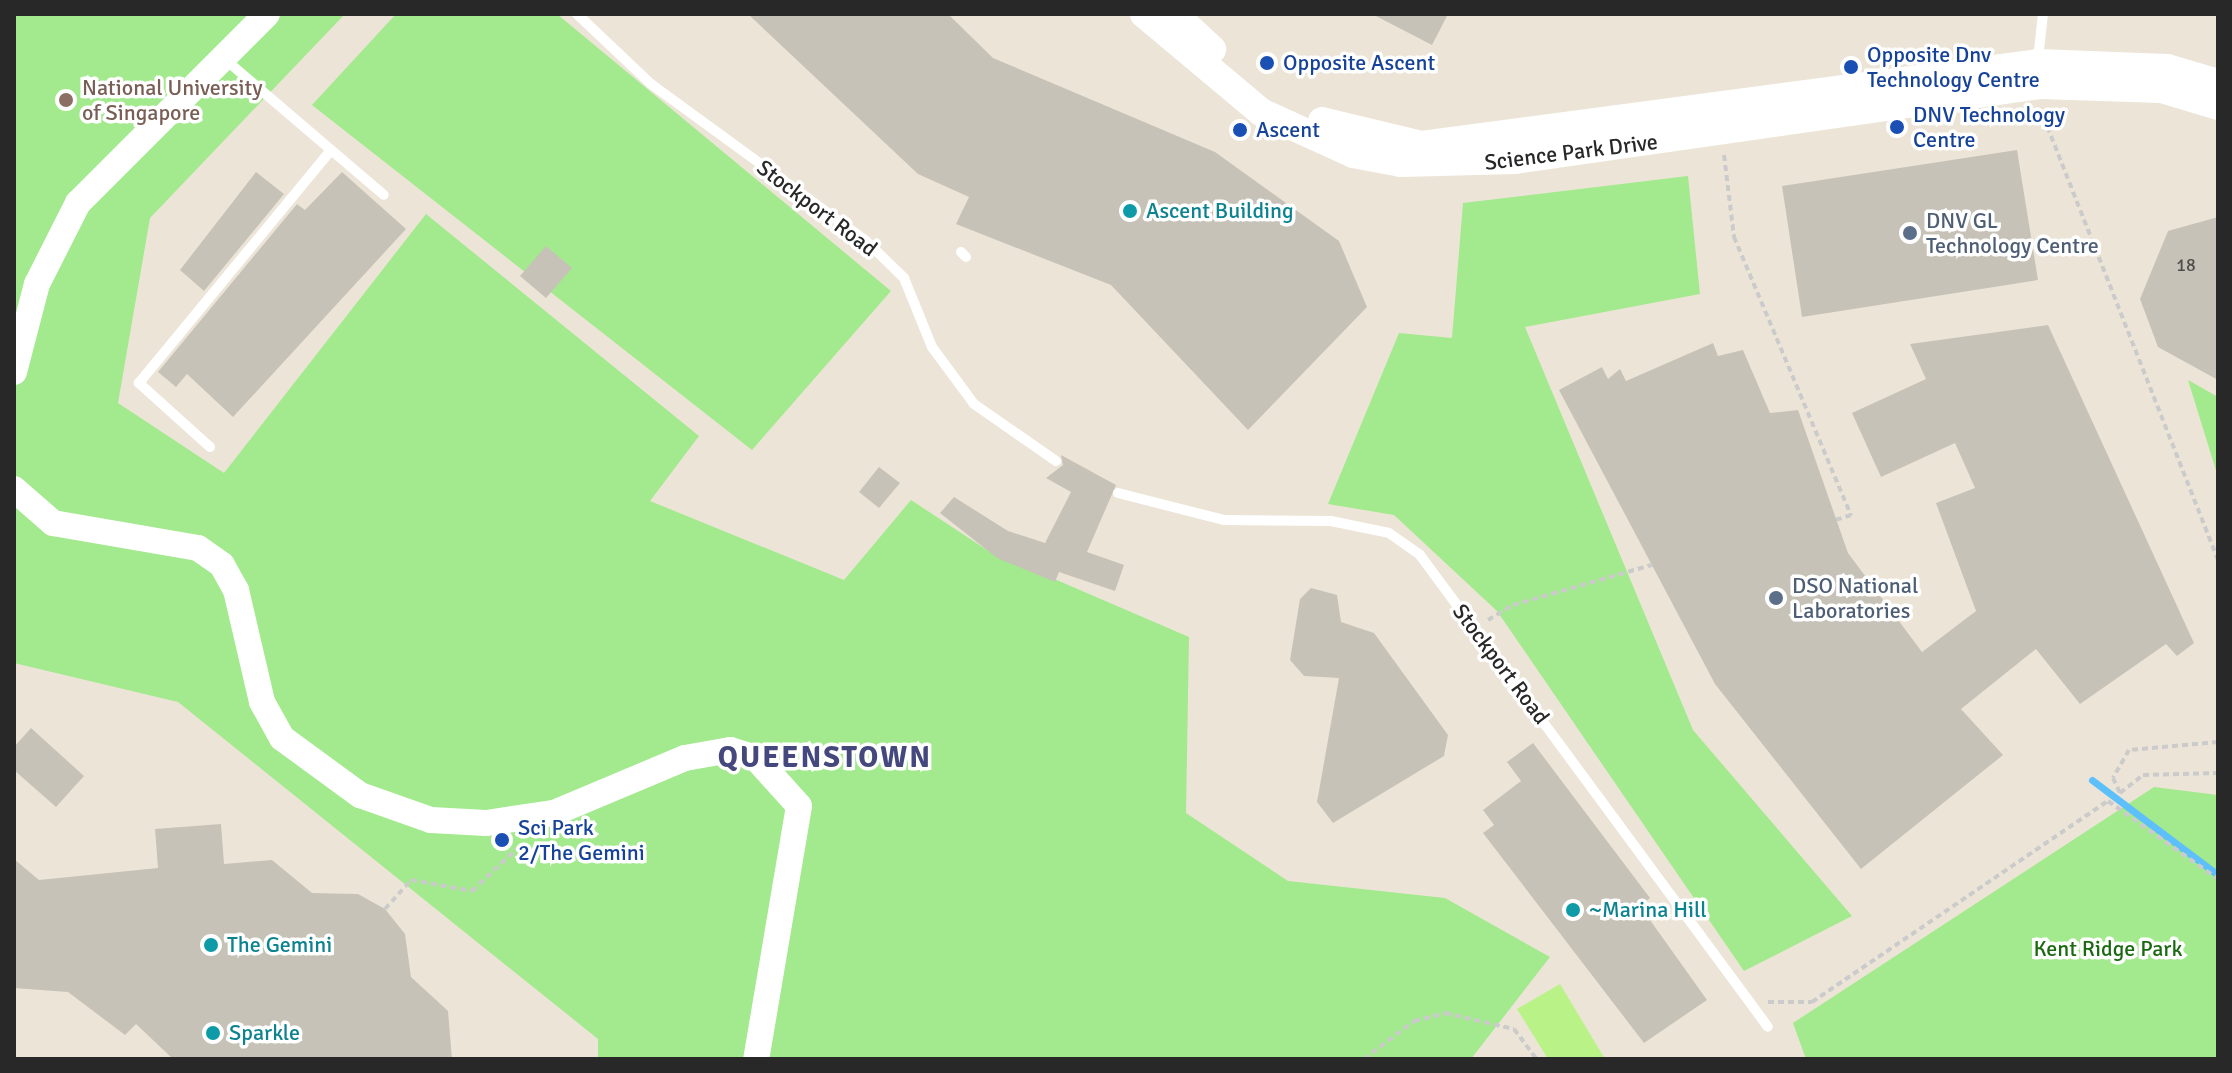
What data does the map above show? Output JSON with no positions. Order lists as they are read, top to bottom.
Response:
{
  "streets": {
    "main road": ["Science Park Drive"],
    "lane": ["Stockport Road"]
  },
  "districts": ["QUEENSTOWN"],
  "parks": ["Kent Ridge Park"],
  "places": [
    "Opposite Ascent",
    "Opposite Dnv Technology Centre",
    "National University of Singapore",
    "DNV Technology Centre",
    "Ascent",
    "Ascent Building",
    "DNV GL Technology Centre",
    "DSO National Laboratories",
    "Sci Park 2/The Gemini",
    "~Marina Hill",
    "The Gemini",
    "Sparkle"
  ],
  "house_numbers": ["18"]
}
